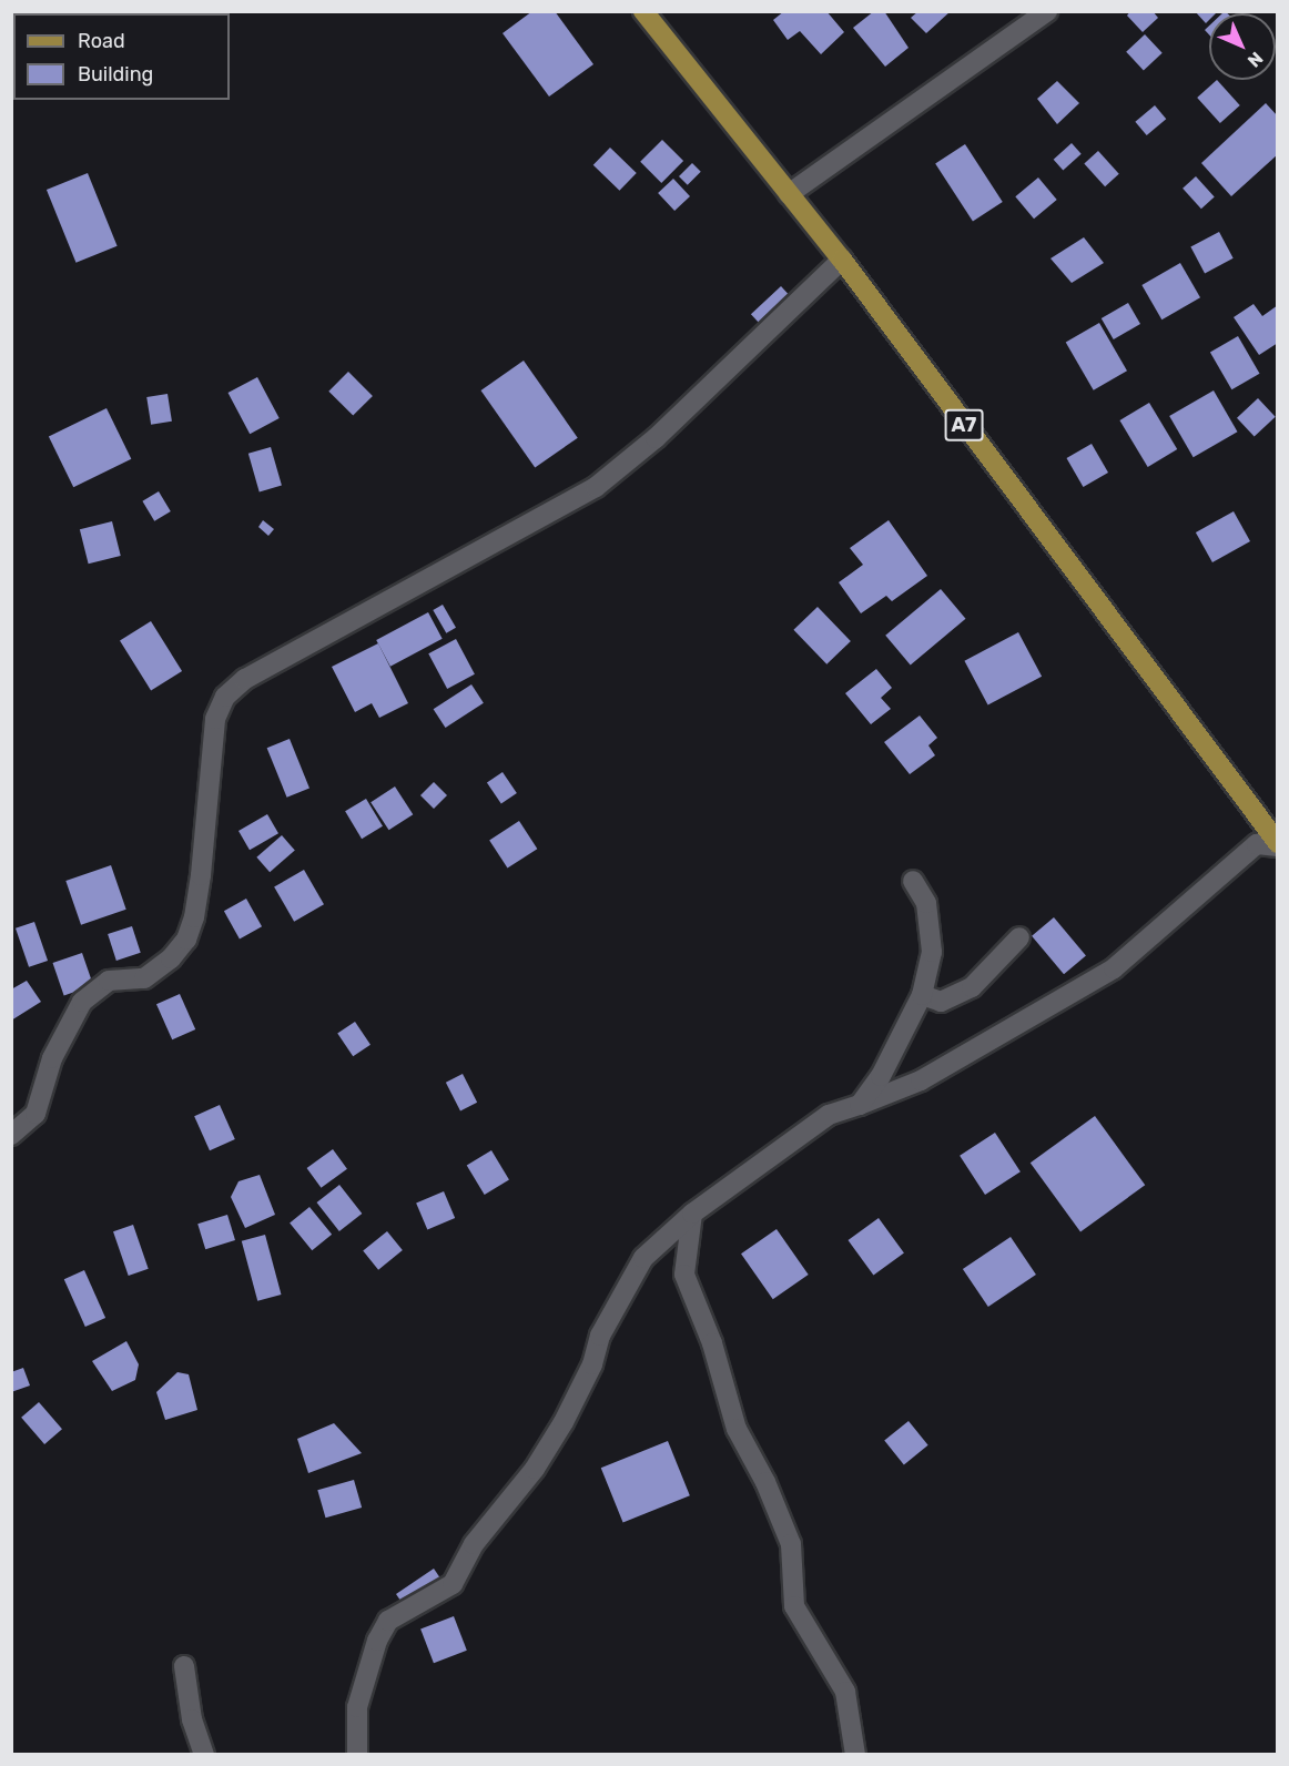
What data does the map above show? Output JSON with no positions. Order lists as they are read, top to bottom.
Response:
{
  "streets": {
    "main road": ["A7"]
  },
  "legend": ["Road", "Building"],
  "north": "bottom right"
}
